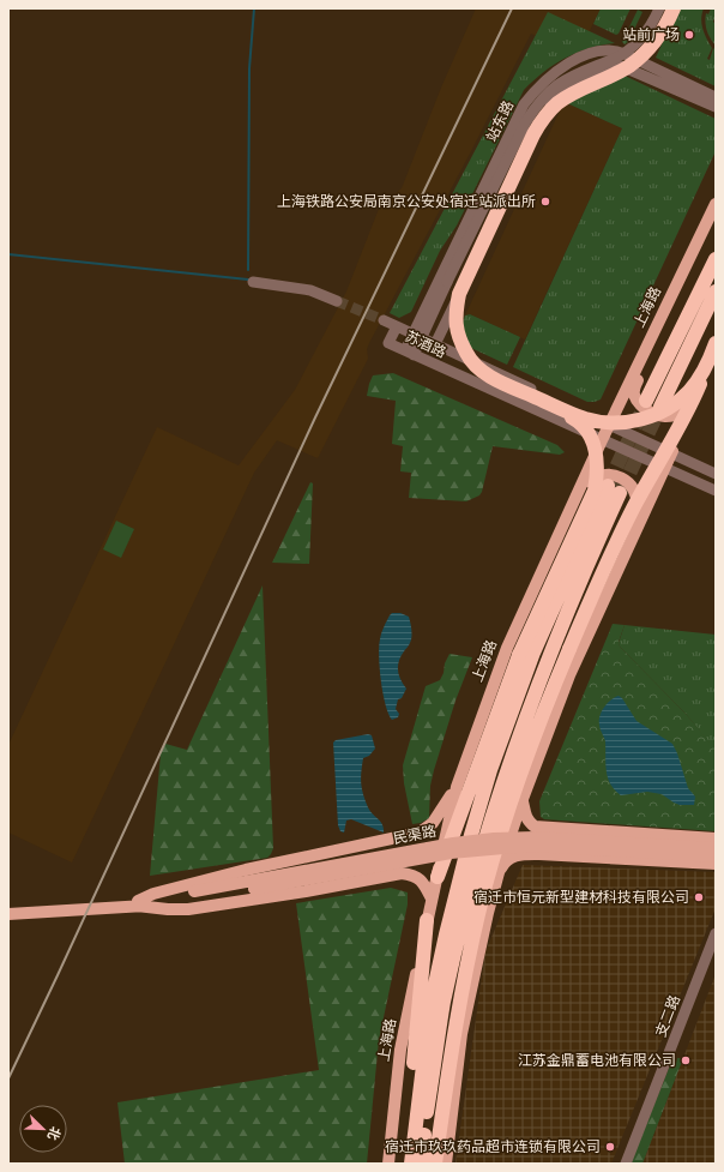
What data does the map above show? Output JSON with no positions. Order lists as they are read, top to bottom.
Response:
{
  "streets": {
    "main road": ["上海路", "民渠路"],
    "street": ["站东路", "苏酒路", "支二路"]
  },
  "crossings": [
    ["站东路", "苏酒路"],
    ["上海路", "苏酒路"]
  ],
  "places": [
    "站前广场",
    "上海铁路公安局南京公安处宿迁站派出所",
    "宿迁市恒元新型建材科技有限公司",
    "江苏金鼎蓄电池有限公司",
    "宿迁市玖玖药品超市连锁有限公司"
  ],
  "north": "bottom right"
}
